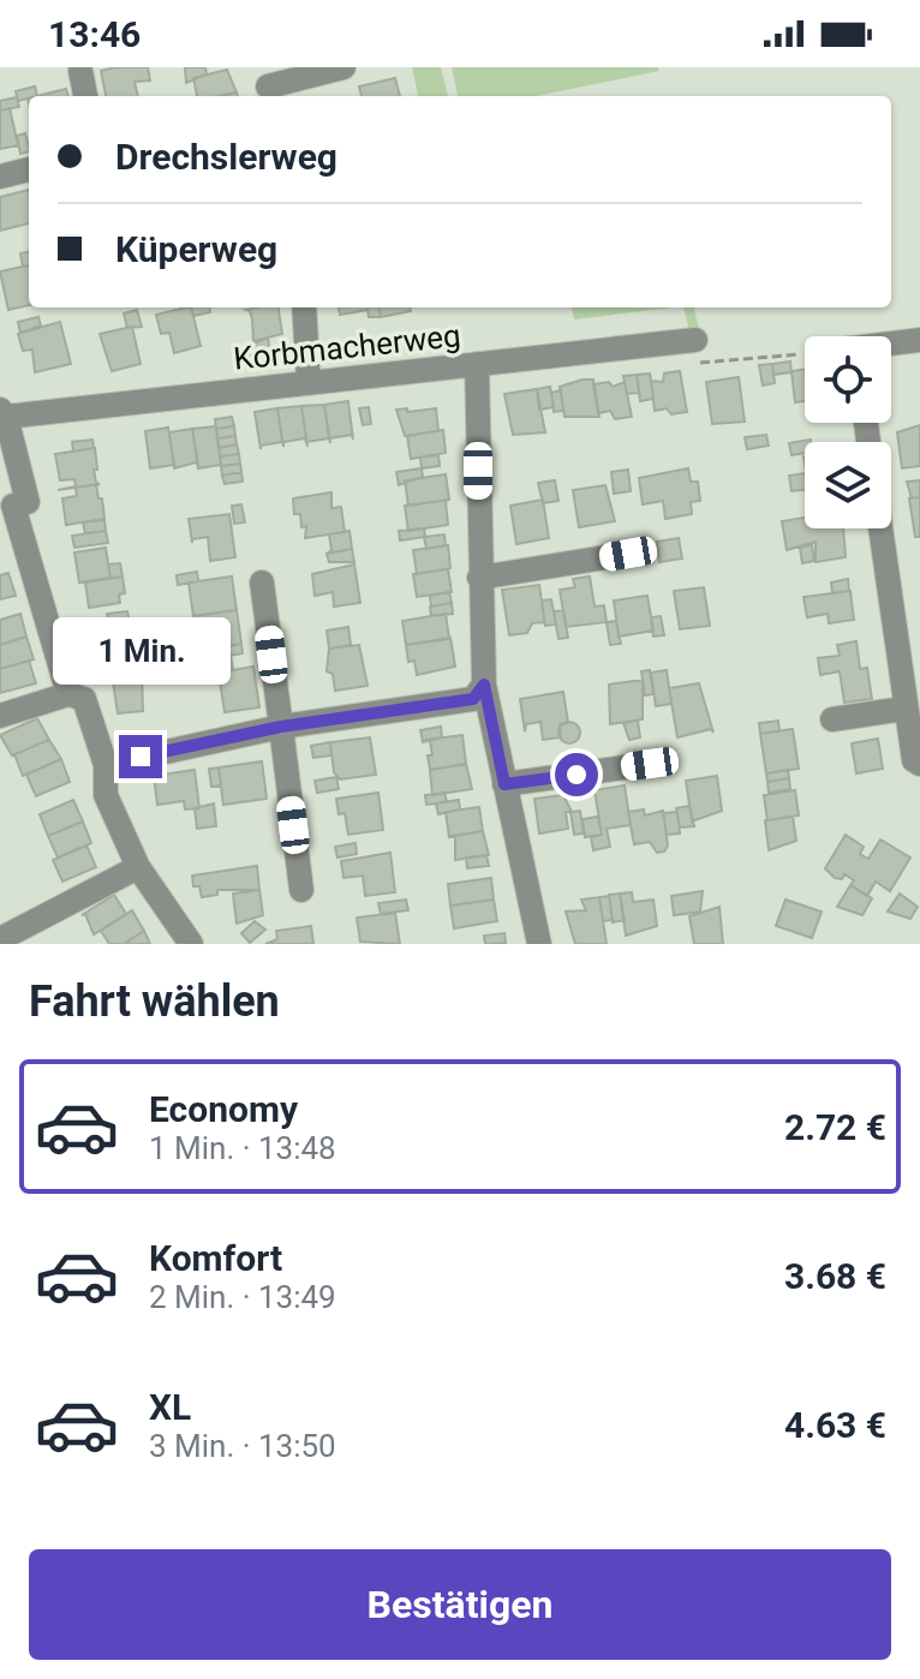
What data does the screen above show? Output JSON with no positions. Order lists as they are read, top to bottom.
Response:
{
  "streets": {
    "street": ["Korbmacherweg"]
  },
  "page": {
    "status": "13:46",
    "banner": ["Drechslerweg", "Küperweg"],
    "bubble": "1 Min.",
    "heading": "Fahrt wählen",
    "list": [
      {
        "name": "Economy",
        "note": "1 Min. · 13:48",
        "value": "2.72 €"
      },
      {
        "name": "Komfort",
        "note": "2 Min. · 13:49",
        "value": "3.68 €"
      },
      {
        "name": "XL",
        "note": "3 Min. · 13:50",
        "value": "4.63 €"
      }
    ],
    "buttons": "Bestätigen"
  }
}
